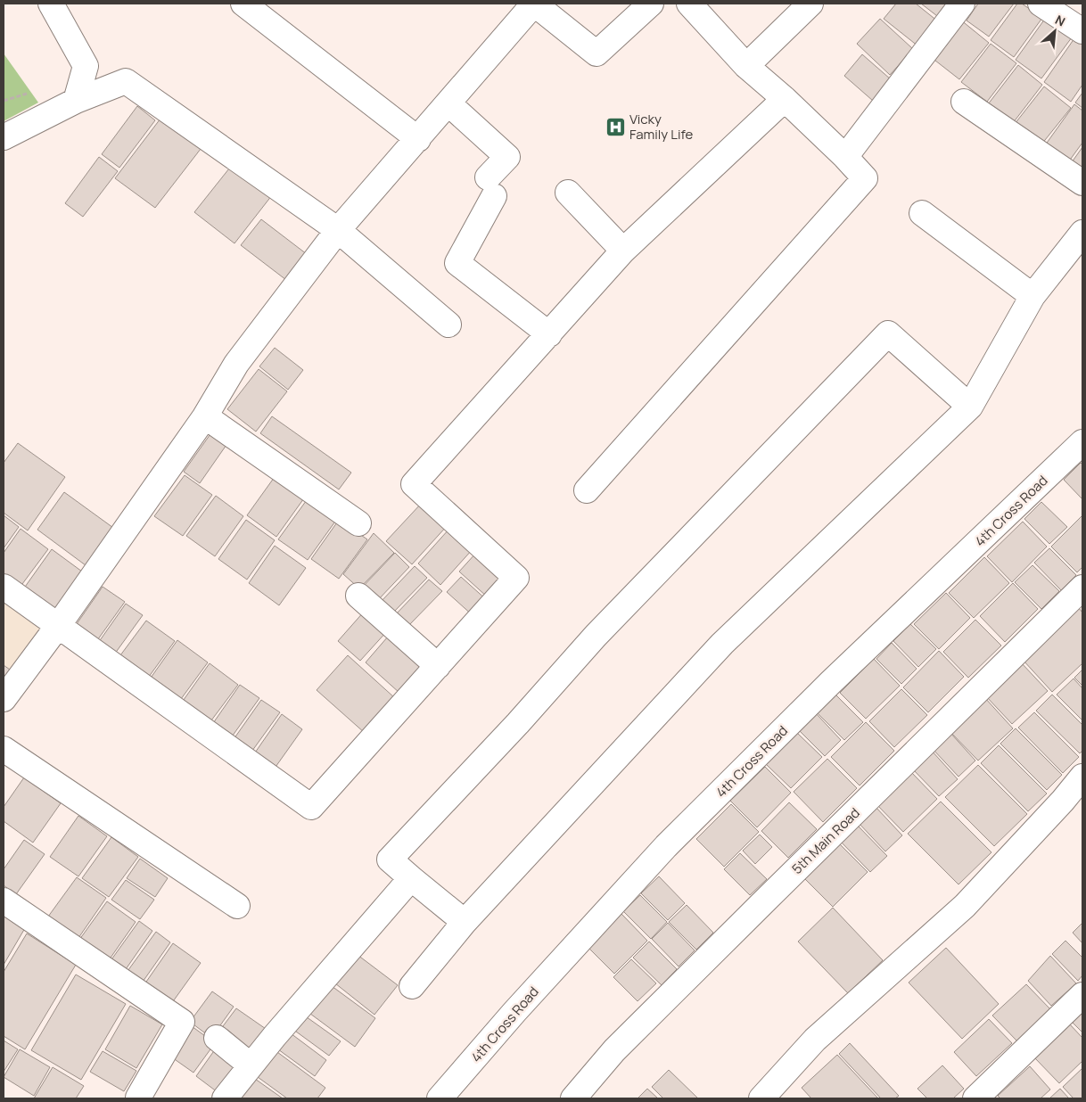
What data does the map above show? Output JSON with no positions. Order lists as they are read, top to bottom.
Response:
{
  "streets": {
    "street": ["4th Cross Road", "5th Main Road"]
  },
  "places": {
    "hospital": ["Vicky Family Life"]
  },
  "north": "top right"
}
